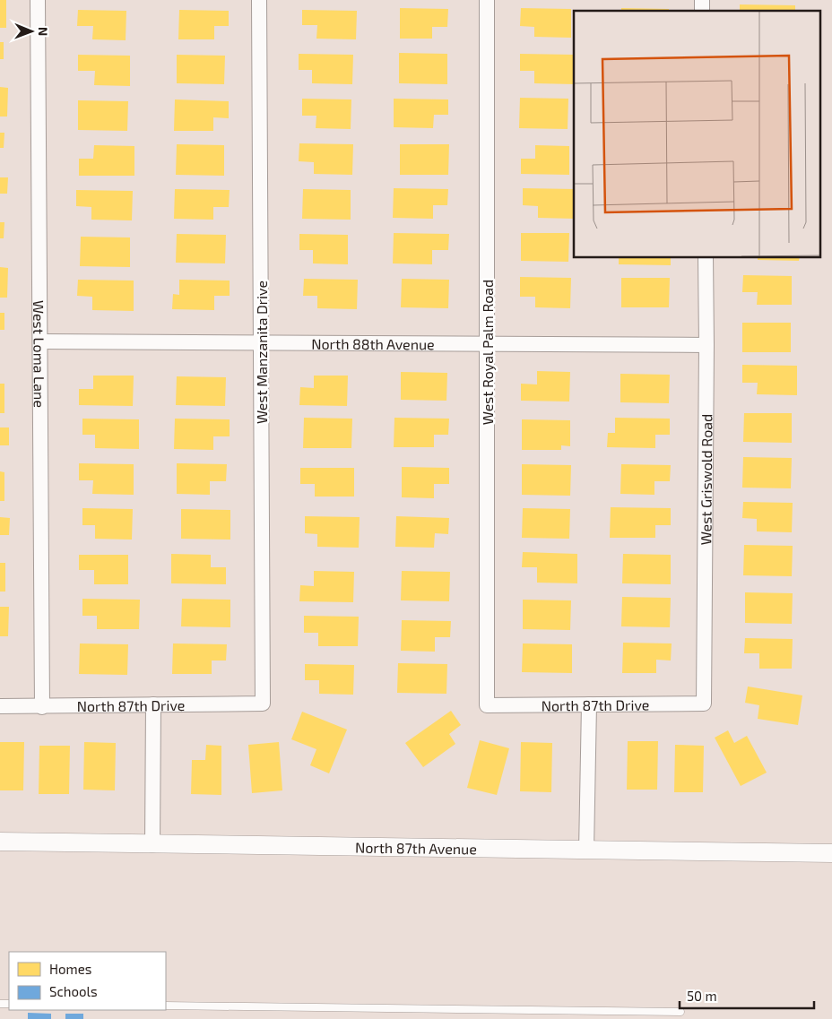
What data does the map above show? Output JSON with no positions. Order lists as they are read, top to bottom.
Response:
{
  "streets": {
    "street": [
      "North 88th Avenue",
      "West Manzanita Drive",
      "West Royal Palm Road",
      "West Loma Lane",
      "West Griswold Road",
      "North 87th Drive",
      "North 87th Avenue"
    ]
  },
  "crossings": [
    ["North 88th Avenue", "West Manzanita Drive"],
    ["North 88th Avenue", "West Royal Palm Road"],
    ["North 88th Avenue", "West Loma Lane"],
    ["North 88th Avenue", "West Griswold Road"],
    ["West Manzanita Drive", "North 87th Drive"],
    ["West Royal Palm Road", "North 87th Drive"],
    ["West Loma Lane", "North 87th Drive"],
    ["West Griswold Road", "North 87th Drive"]
  ],
  "legend": ["Homes", "Schools"],
  "scale_bar": "50 m",
  "north": "right"
}
